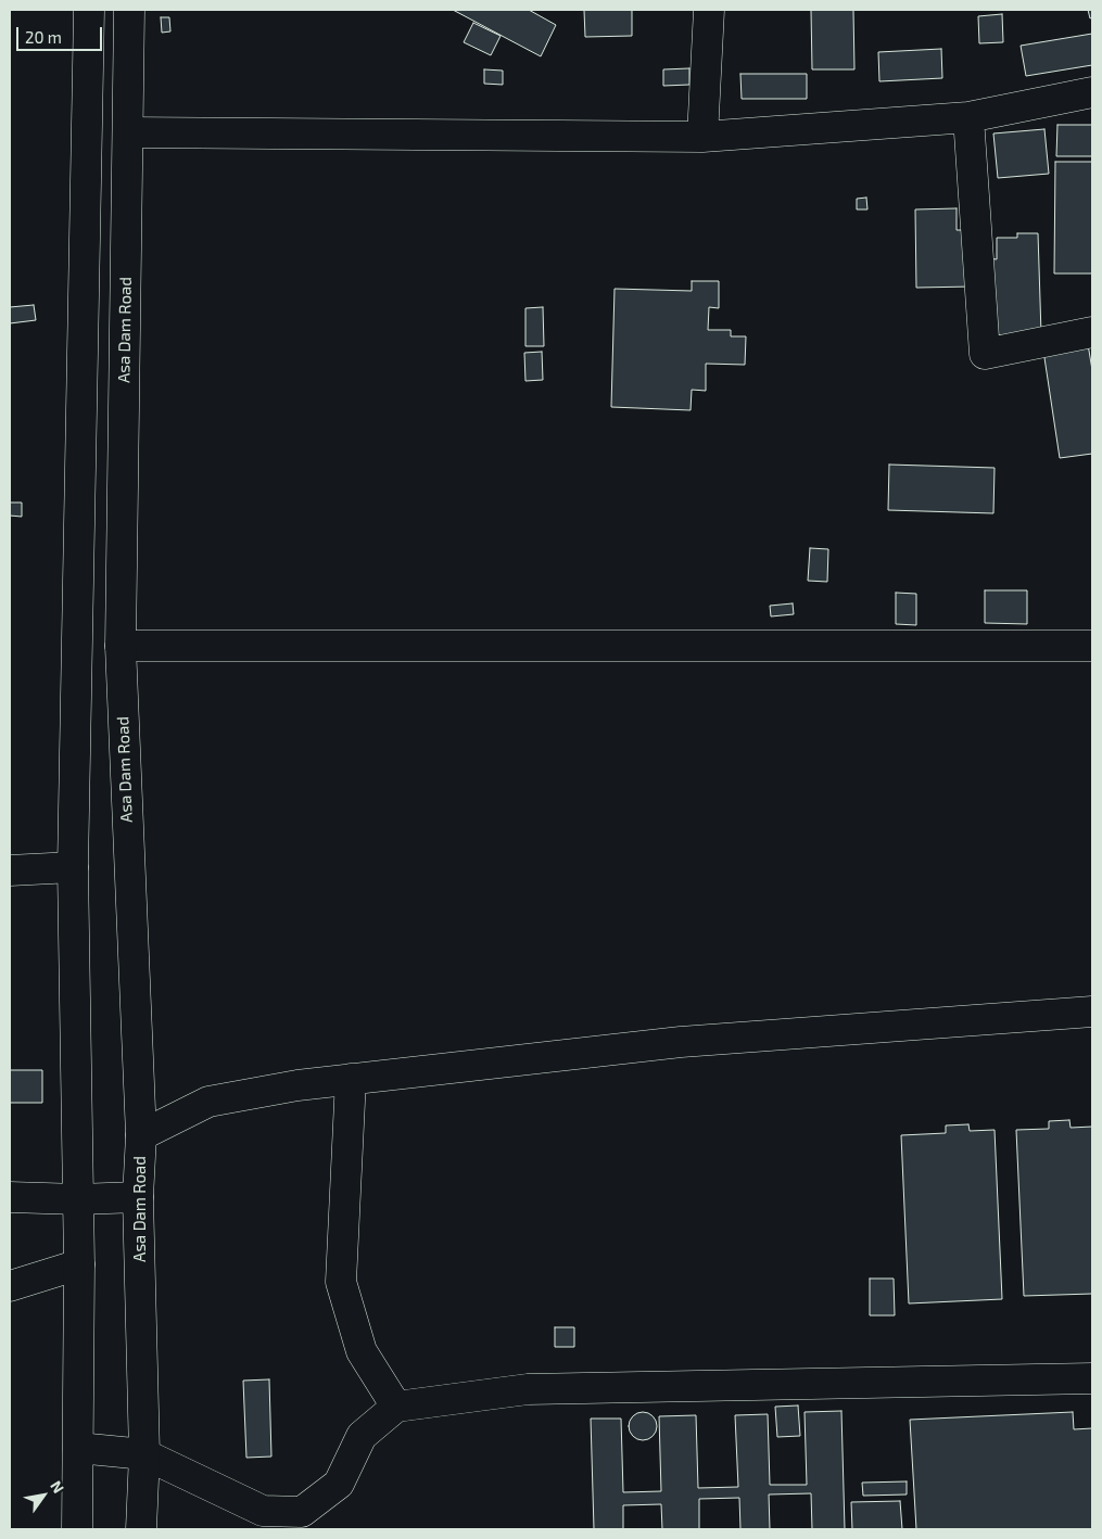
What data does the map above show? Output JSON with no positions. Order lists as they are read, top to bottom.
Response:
{
  "streets": {
    "main road": ["Asa Dam Road"]
  },
  "scale_bar": "20 m",
  "north": "top right"
}
